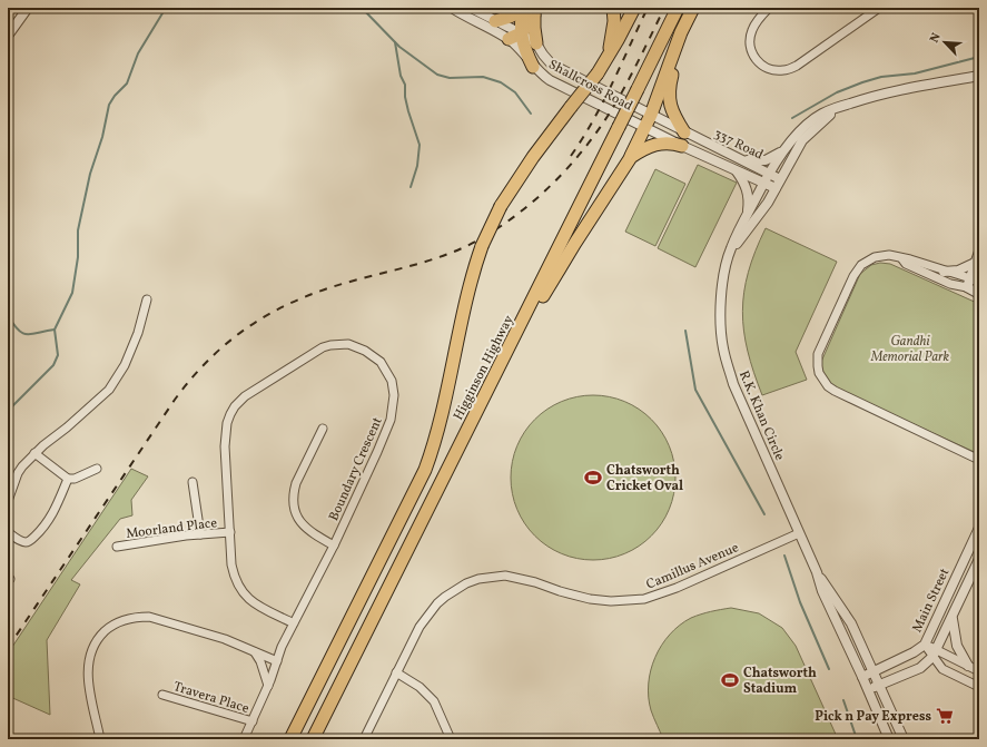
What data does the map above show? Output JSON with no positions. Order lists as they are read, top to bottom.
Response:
{
  "streets": {
    "highway": ["Higginson Highway"],
    "street": [
      "Shallcross Road",
      "337 Road",
      "R.K. Khan Circle",
      "Boundary Crescent",
      "Moorland Place",
      "Camillus Avenue",
      "Main Street",
      "Travera Place"
    ]
  },
  "crossings": [
    ["Shallcross Road", "337 Road"],
    ["337 Road", "R.K. Khan Circle"],
    ["R.K. Khan Circle", "Camillus Avenue"],
    ["R.K. Khan Circle", "Main Street"],
    ["Boundary Crescent", "Moorland Place"]
  ],
  "parks": ["Gandhi Memorial Park"],
  "places": {
    "sports": ["Chatsworth Cricket Oval", "Chatsworth Stadium"],
    "supermarket": ["Pick n Pay Express"]
  },
  "north": "top left"
}
